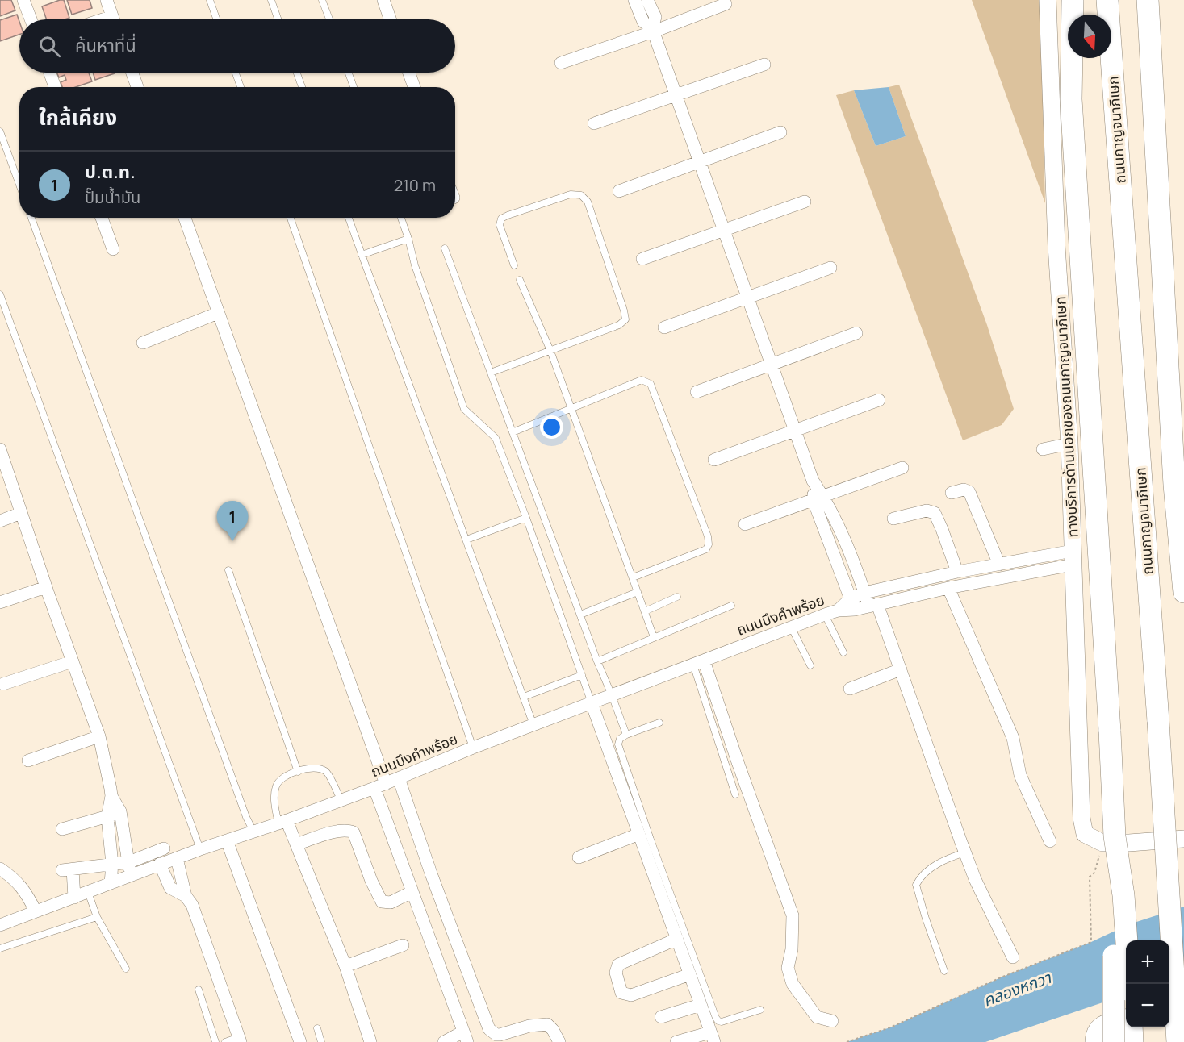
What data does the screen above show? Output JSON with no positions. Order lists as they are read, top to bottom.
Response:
{
  "streets": {
    "highway": ["ถนนกาญจนาภิเษก"],
    "main road": ["ทางบริการด้านนอกของถนนกาญจนาภิเษก"],
    "street": ["ถนนบึงคำพร้อย"]
  },
  "crossings": [
    ["ทางบริการด้านนอกของถนนกาญจนาภิเษก", "ถนนบึงคำพร้อย"]
  ],
  "water": ["คลองหกวา"],
  "north": "bottom",
  "page": {
    "search": "ค้นหาที่นี่",
    "heading": "ใกล้เคียง",
    "list": [
      {
        "mark": "1",
        "name": "ป.ต.ท.",
        "note": "ปั๊มน้ำมัน",
        "value": "210 m"
      }
    ],
    "pins": "1",
    "map_buttons": ["+", "−"]
  }
}
